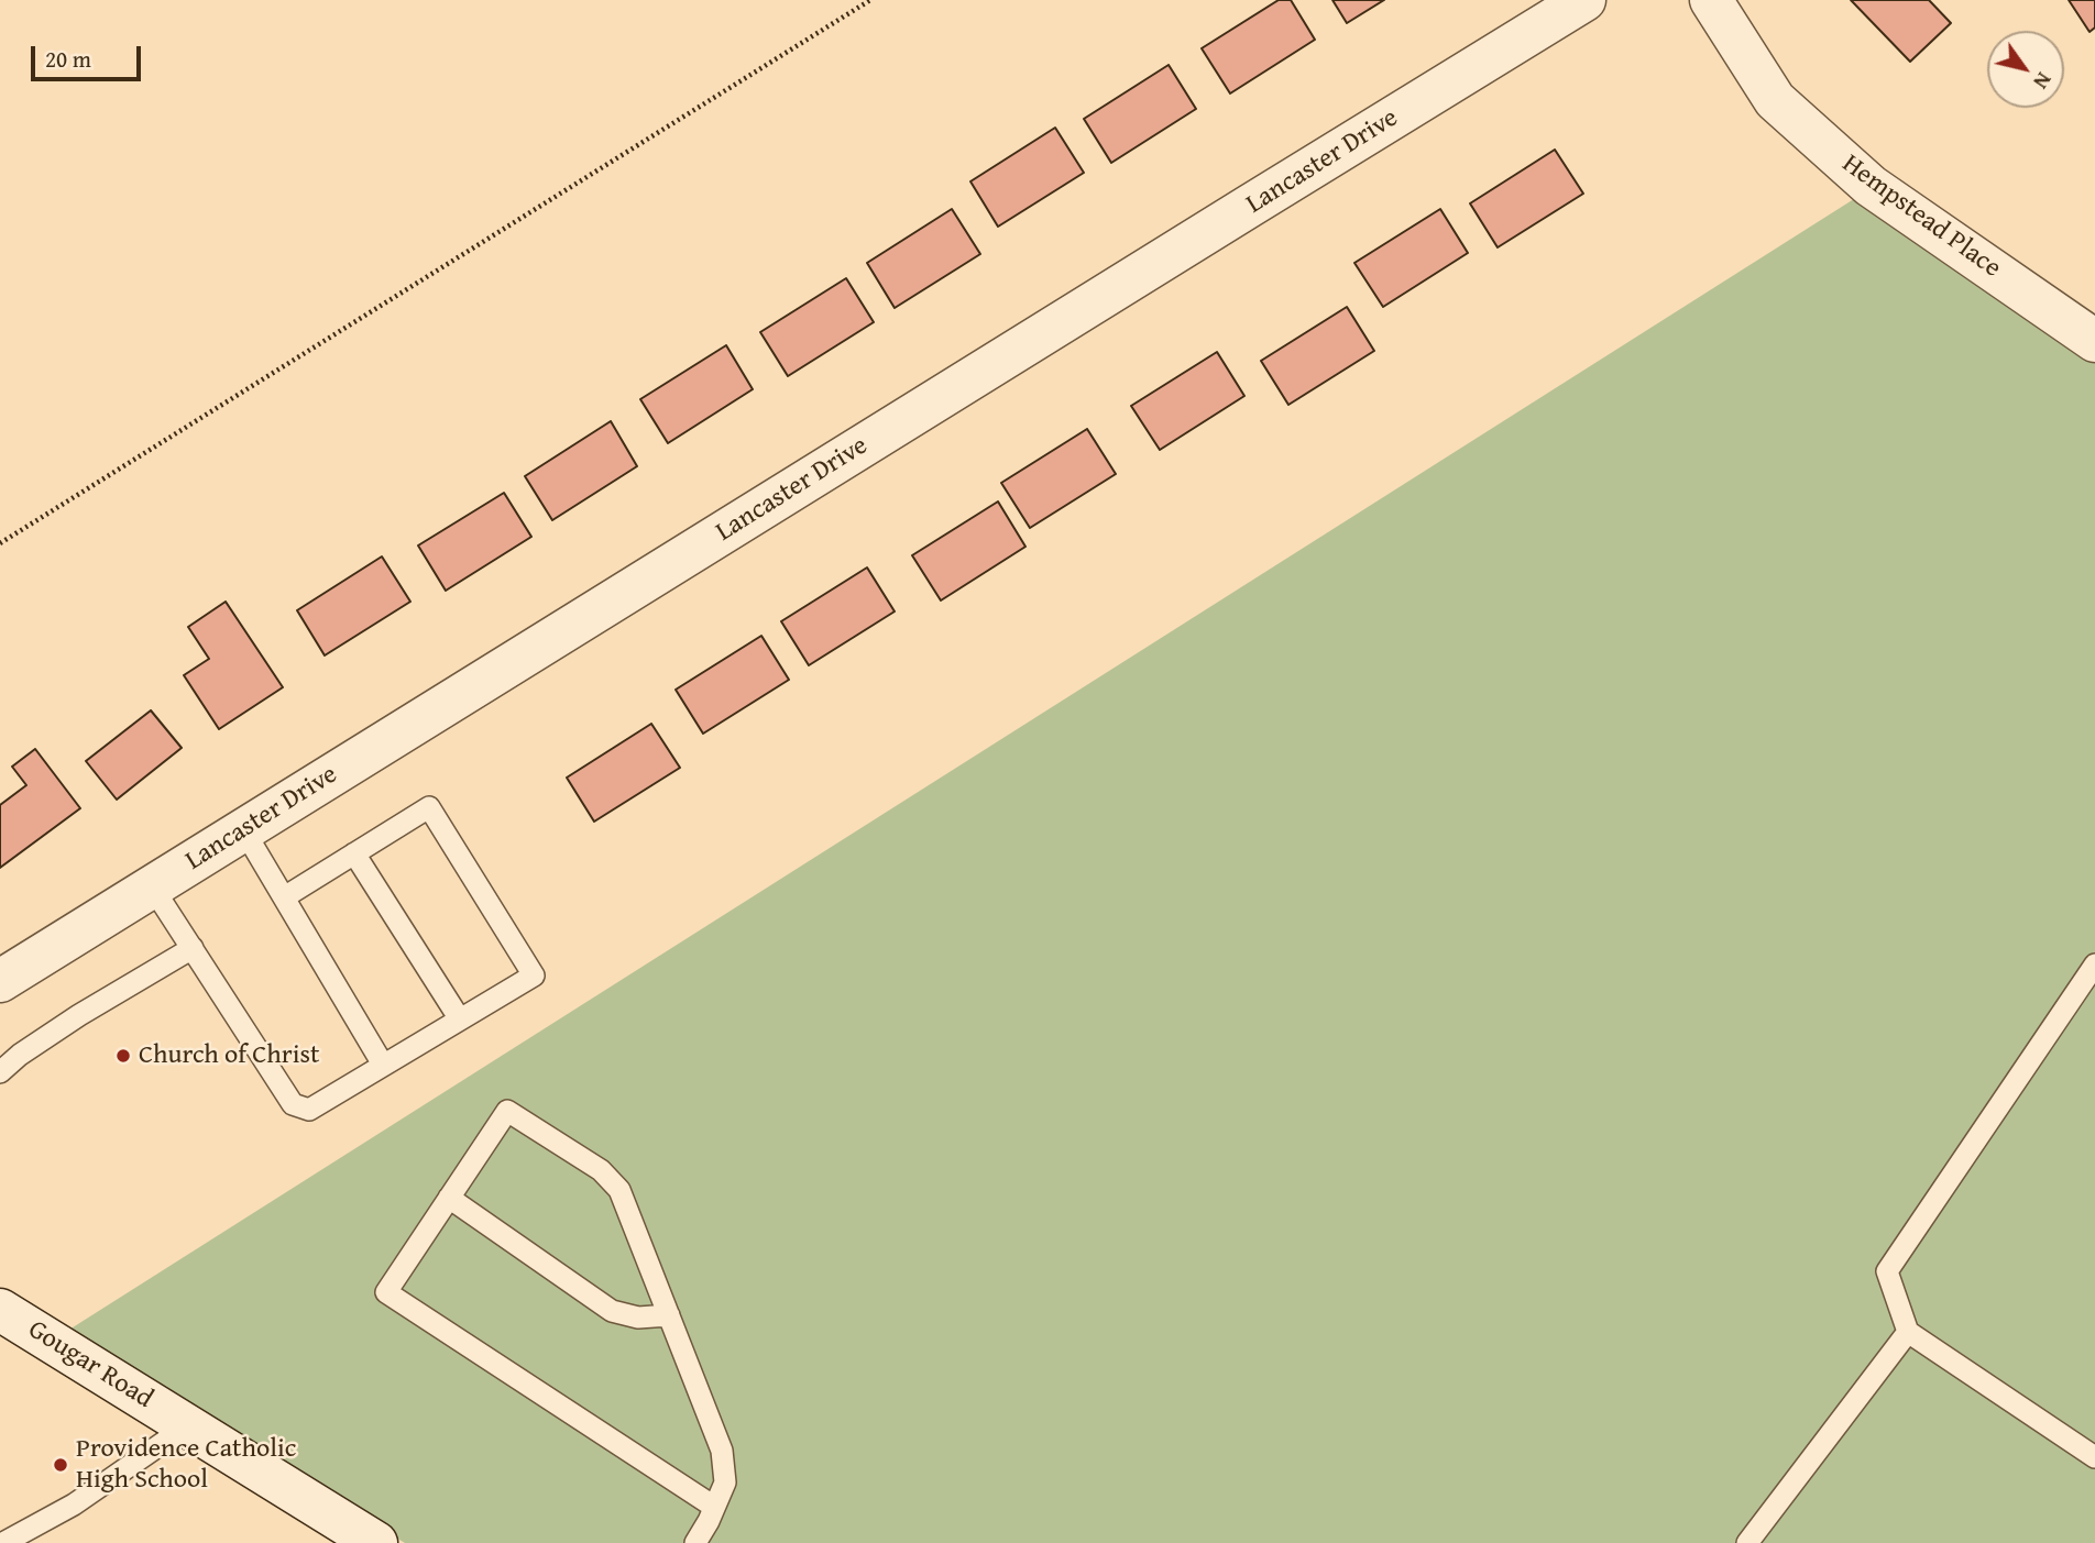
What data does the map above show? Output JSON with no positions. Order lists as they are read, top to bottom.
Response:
{
  "streets": {
    "street": ["Lancaster Drive", "Hempstead Place", "Gougar Road"]
  },
  "places": ["Church of Christ", "Providence Catholic High School"],
  "scale_bar": "20 m",
  "north": "bottom right"
}
